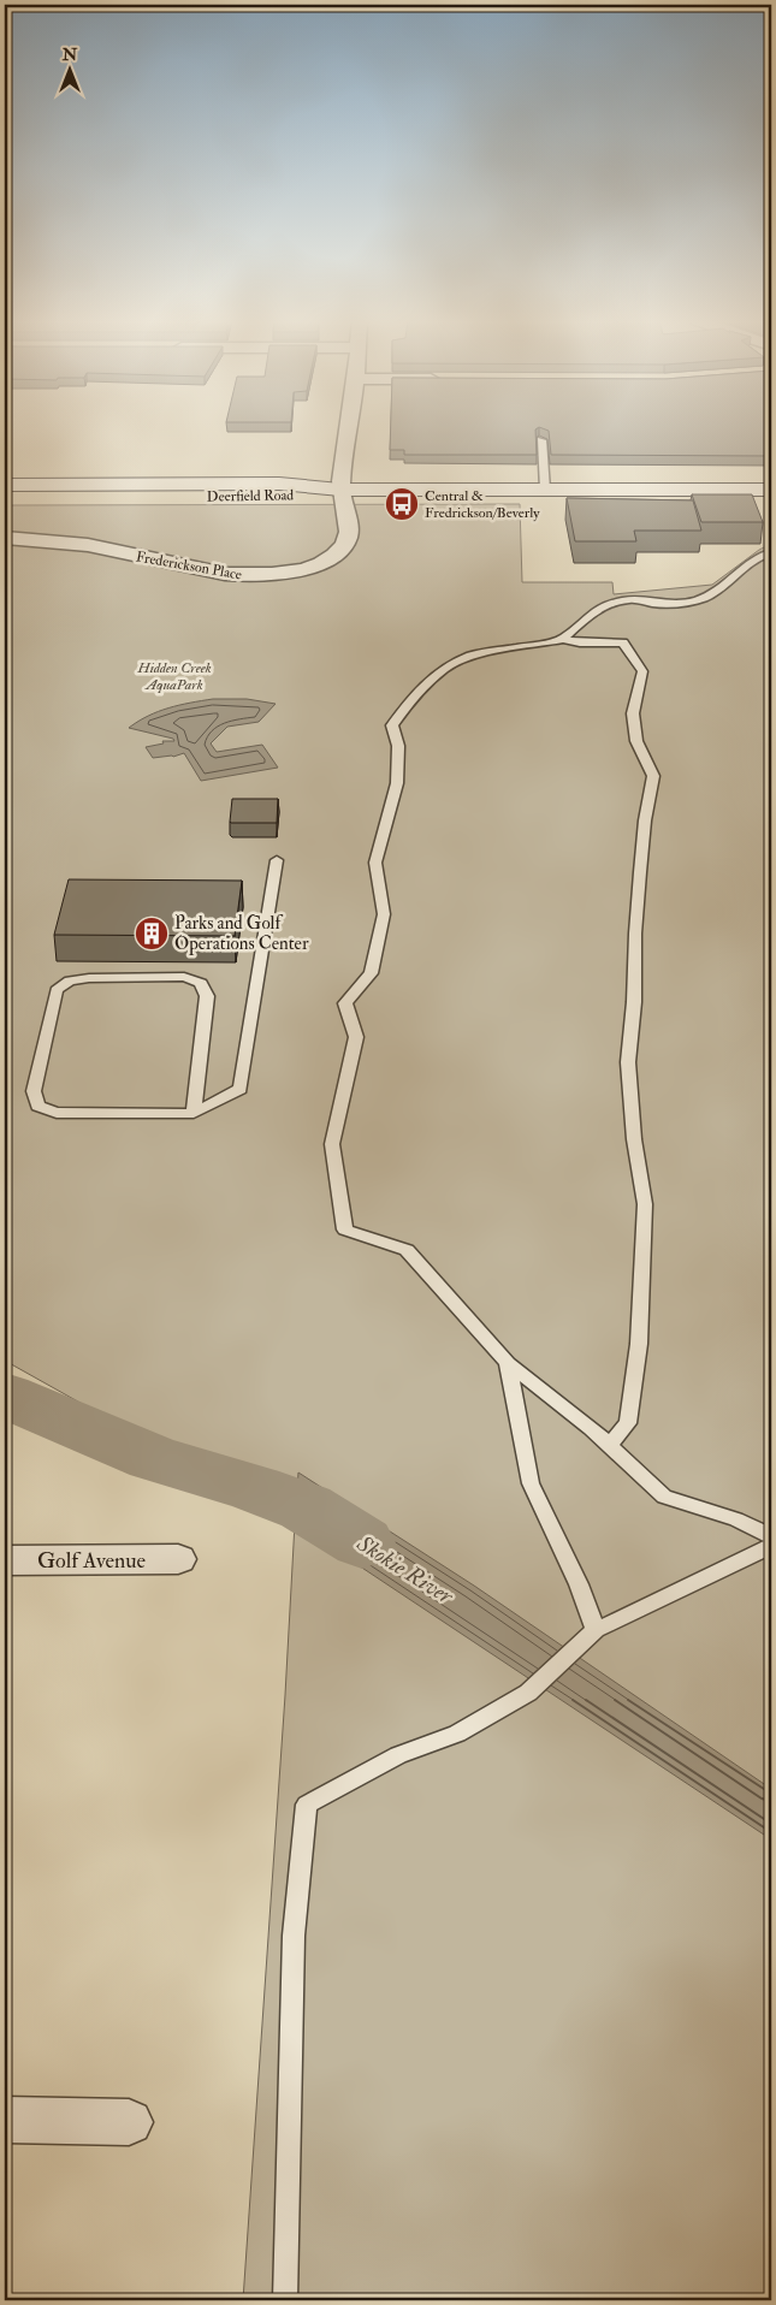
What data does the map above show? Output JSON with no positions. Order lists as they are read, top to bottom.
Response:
{
  "streets": {
    "main road": ["Deerfield Road"],
    "street": ["Frederickson Place", "Golf Avenue"]
  },
  "crossings": [
    ["Deerfield Road", "Frederickson Place"]
  ],
  "water": ["Skokie River"],
  "parks": ["Hidden Creek AquaPark"],
  "places": {
    "bus stop": ["Central & Fredrickson/Beverly"],
    "building": ["Parks and Golf Operations Center"]
  },
  "north": "top"
}
